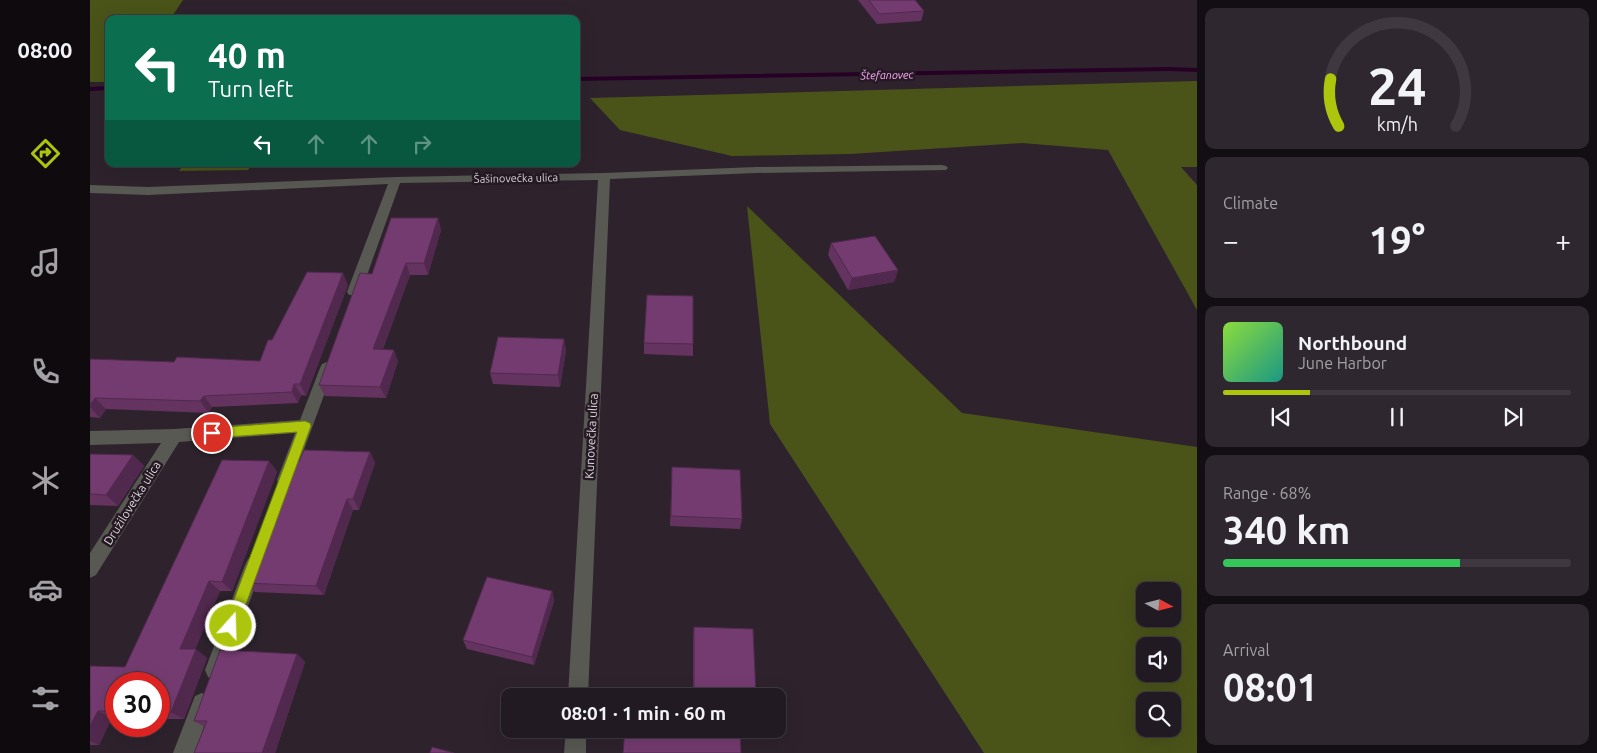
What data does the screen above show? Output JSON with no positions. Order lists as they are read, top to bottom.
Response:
{
  "streets": {
    "street": ["Šašinovečka ulica", "Kunovečka ulica", "Družilovečka ulica"]
  },
  "crossings": [
    ["Šašinovečka ulica", "Kunovečka ulica"]
  ],
  "water": ["Štefanovec"],
  "north": "right",
  "page": {
    "tabs": "08:00",
    "turn": ["40 m", "Turn left"],
    "tile": [
      "Climate",
      ["Range · 68%", "340 km"],
      ["Arrival", "08:01"]
    ],
    "heat": ["−", "19°", "+"],
    "song": ["Northbound", "June Harbor"],
    "limit": "30",
    "trip": "08:01 · 1 min · 60 m",
    "gauge": ["24", "km/h"]
  }
}
